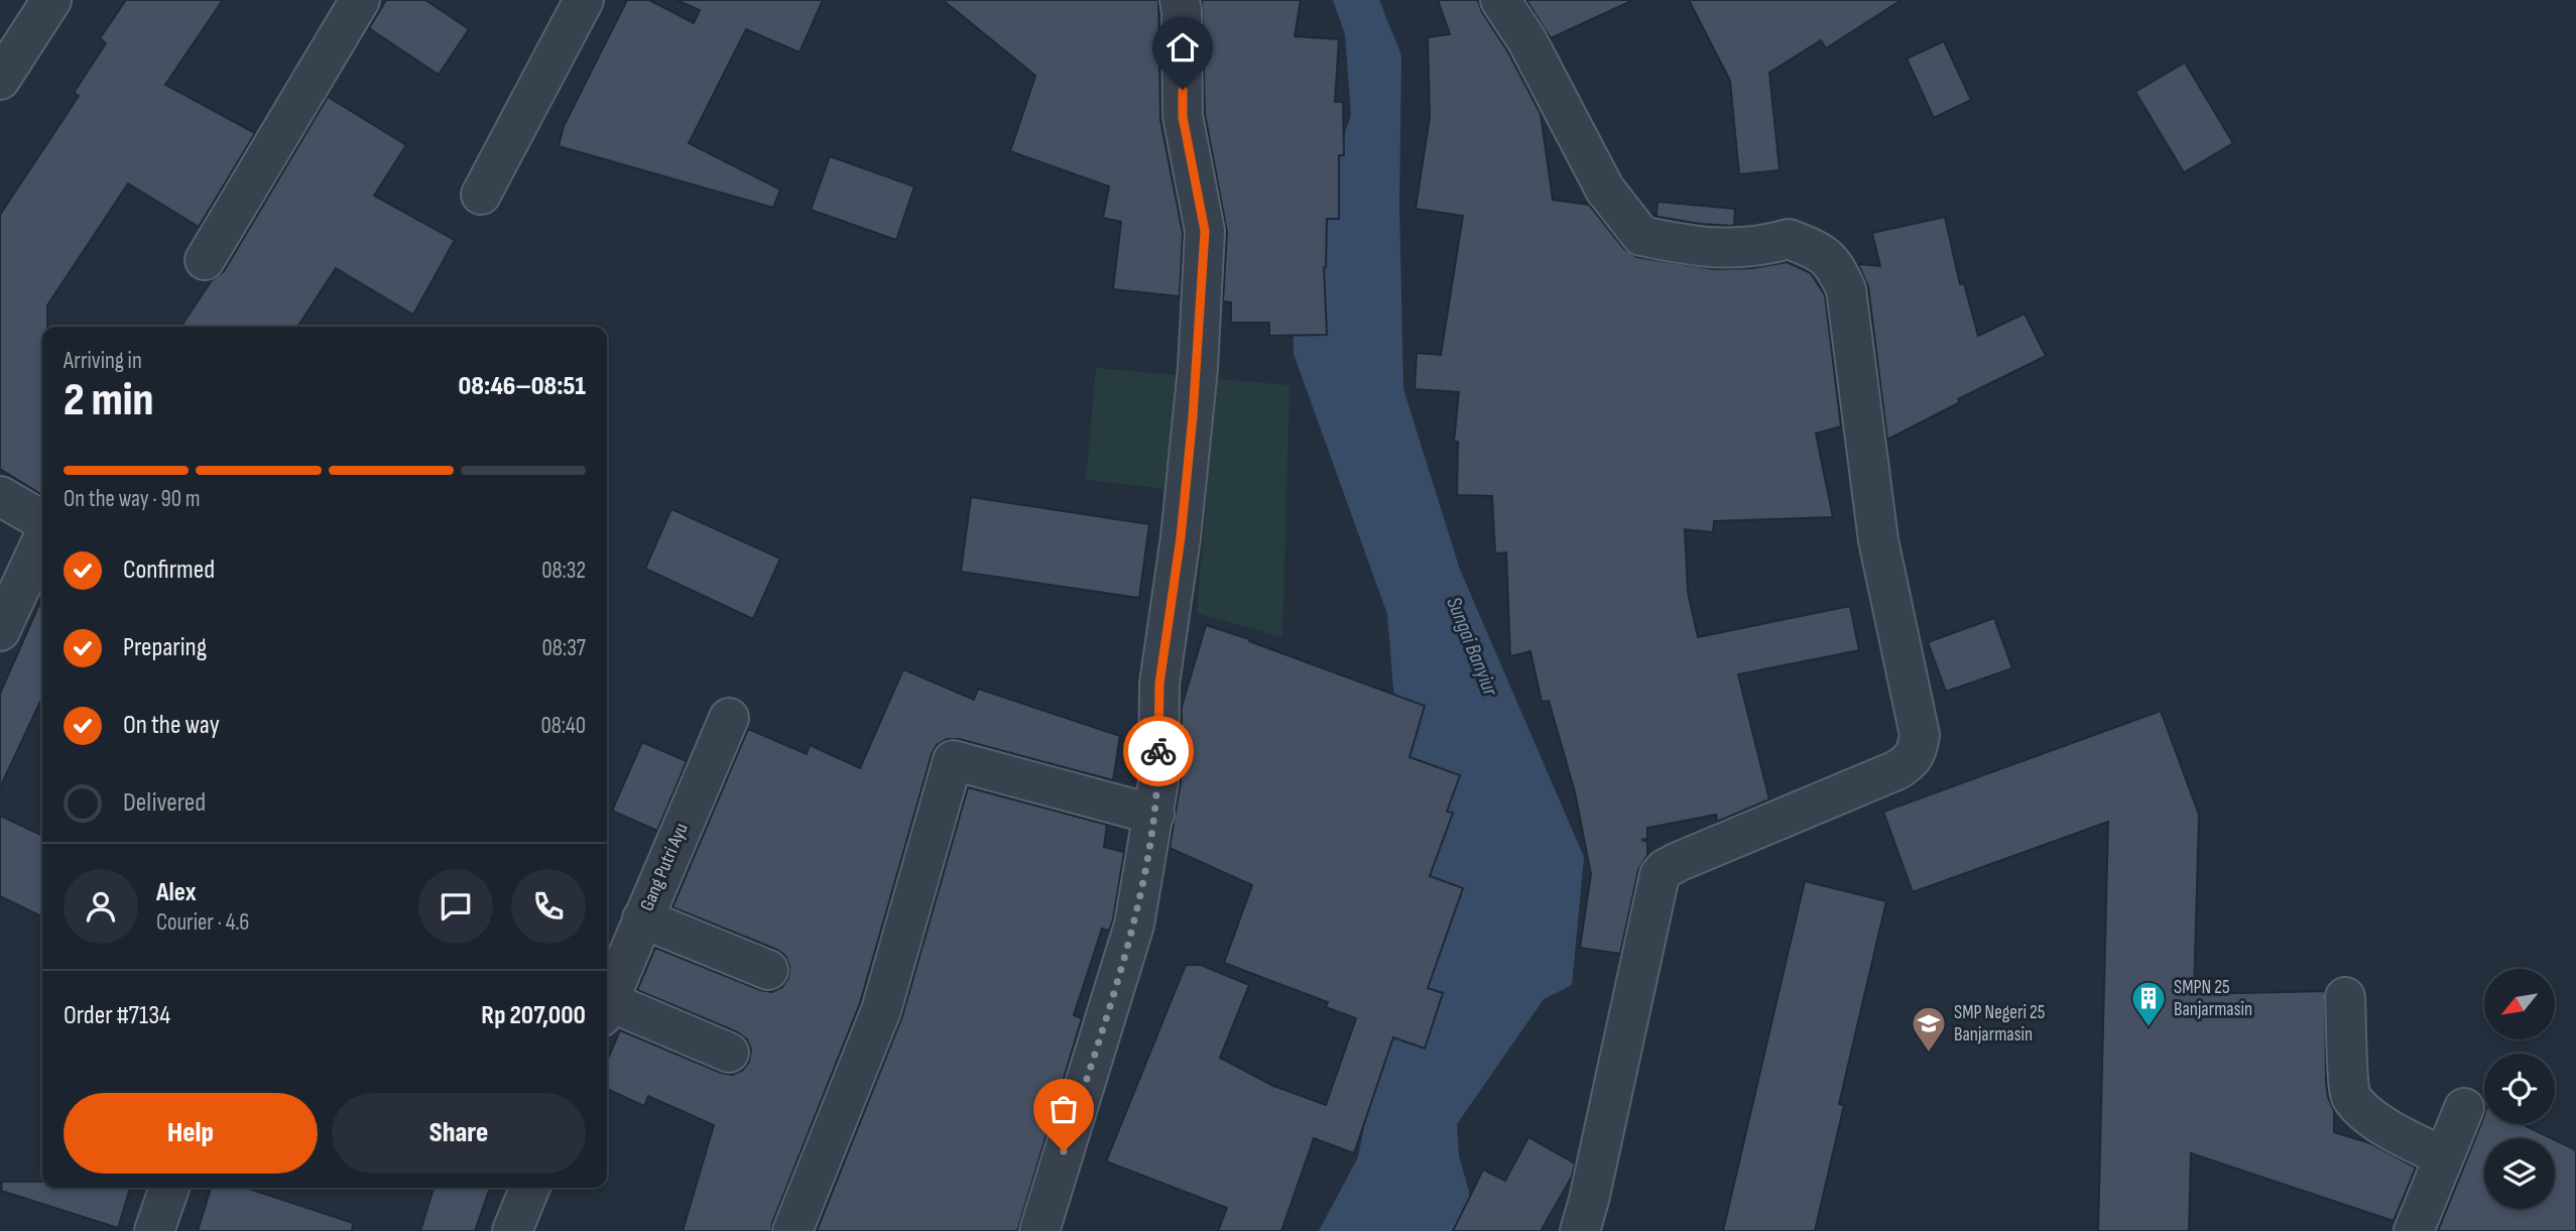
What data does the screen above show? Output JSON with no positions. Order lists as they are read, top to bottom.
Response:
{
  "streets": {
    "street": ["Gang Putri Ayu"]
  },
  "water": ["Sungai Banyiur"],
  "places": {
    "building": ["SMPN 25 Banjarmasin"],
    "school or university": ["SMP Negeri 25 Banjarmasin"]
  },
  "north": "bottom left",
  "page": {
    "heading": ["2 min", "Arriving in", "08:46–08:51"],
    "panel": [
      "Alex",
      "Courier · 4.6",
      "Order #7134",
      "Rp 207,000"
    ],
    "bar": "On the way · 90 m",
    "list": [
      ["Confirmed", "08:32"],
      ["Preparing", "08:37"],
      ["On the way", "08:40"],
      "Delivered"
    ],
    "buttons": ["Help", "Share"]
  }
}
